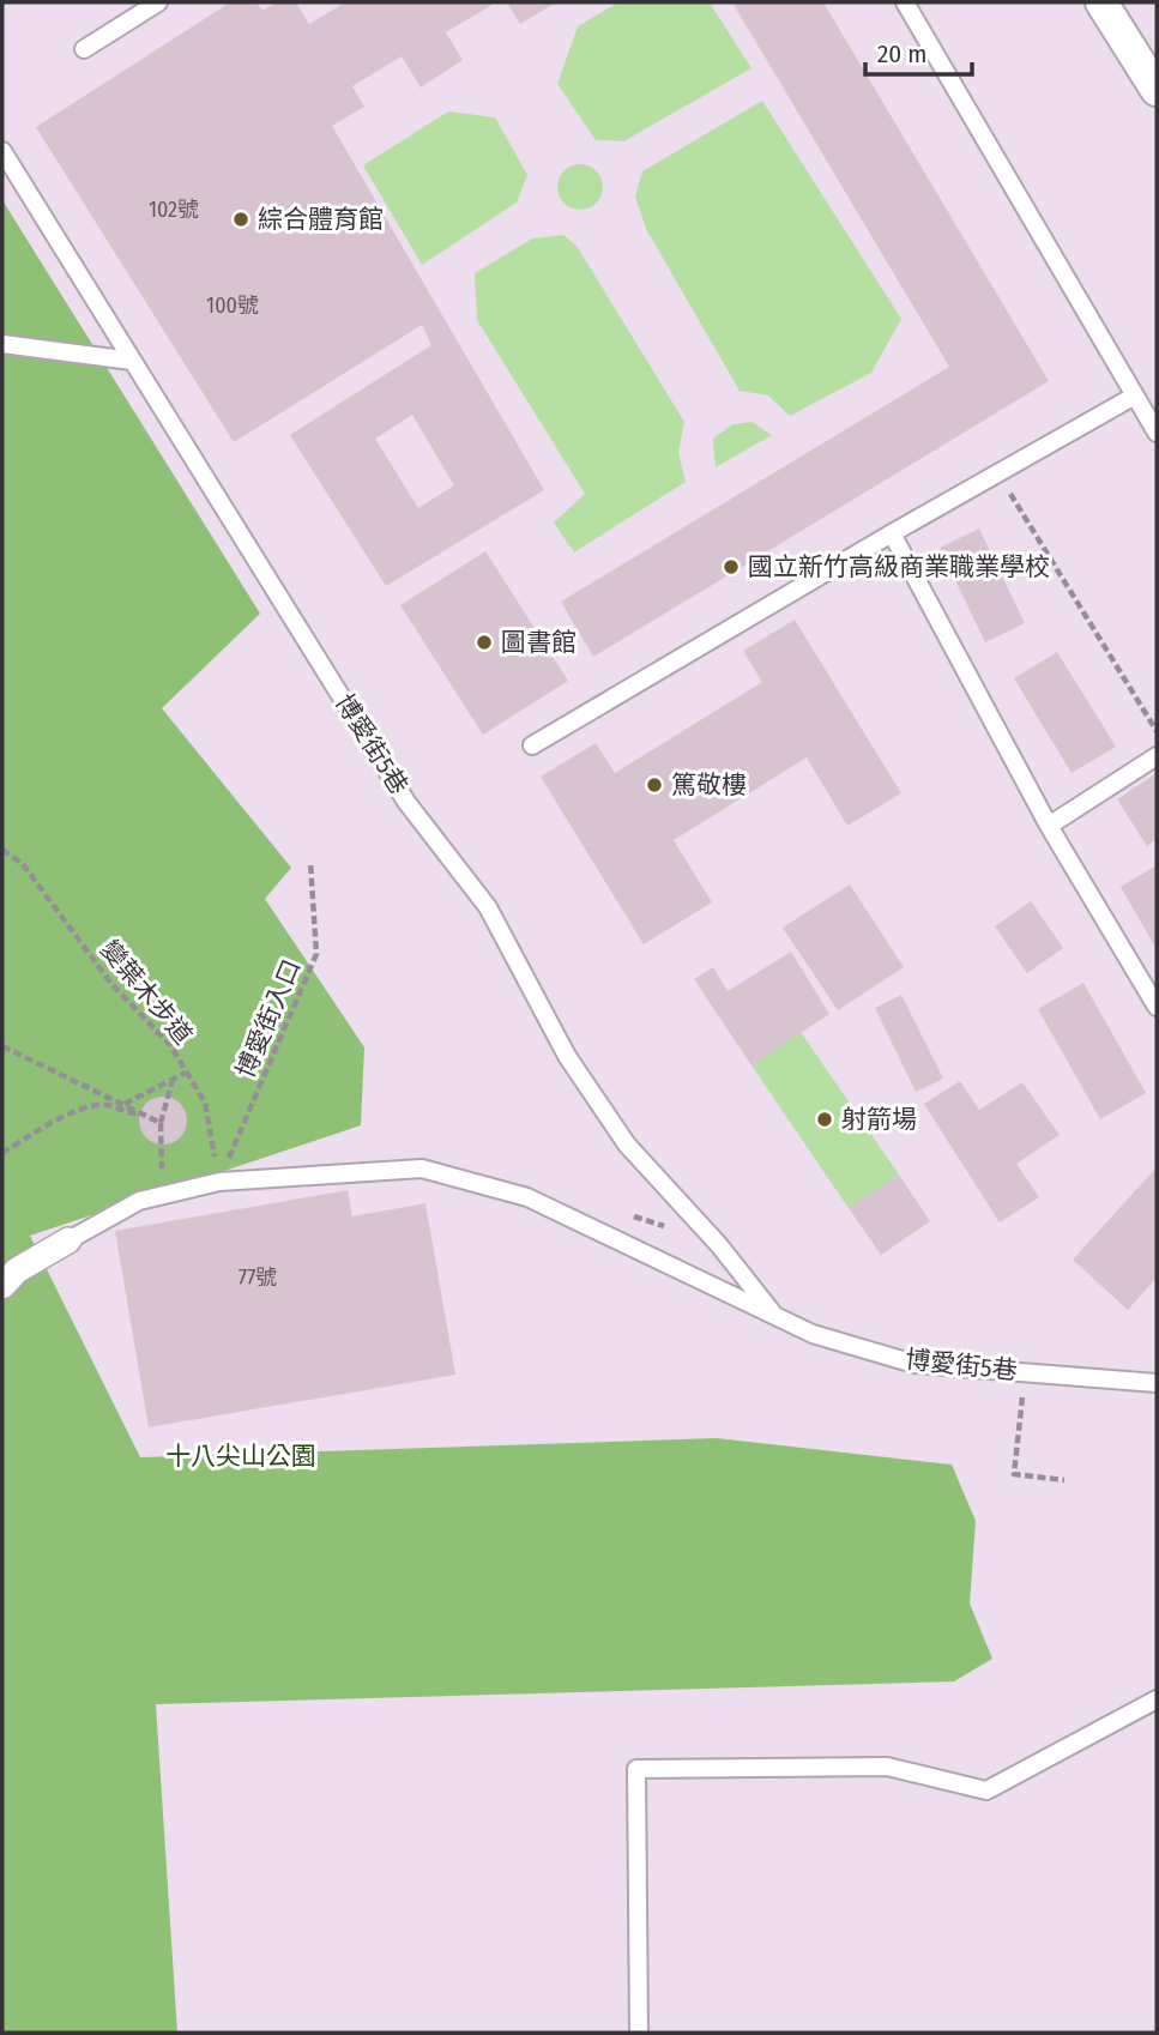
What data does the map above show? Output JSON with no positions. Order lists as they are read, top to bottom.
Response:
{
  "streets": {
    "lane": ["博愛街5巷"],
    "path": ["變葉木步道", "博愛街入口"]
  },
  "crossings": [
    ["博愛街5巷", "變葉木步道"],
    ["博愛街5巷", "博愛街入口"],
    ["變葉木步道", "博愛街入口"]
  ],
  "parks": ["十八尖山公園"],
  "places": [
    "綜合體育館",
    "國立新竹高級商業職業學校",
    "圖書館",
    "篤敬樓",
    "射箭場"
  ],
  "house_numbers": ["102號", "100號", "77號"],
  "scale_bar": "20 m"
}
